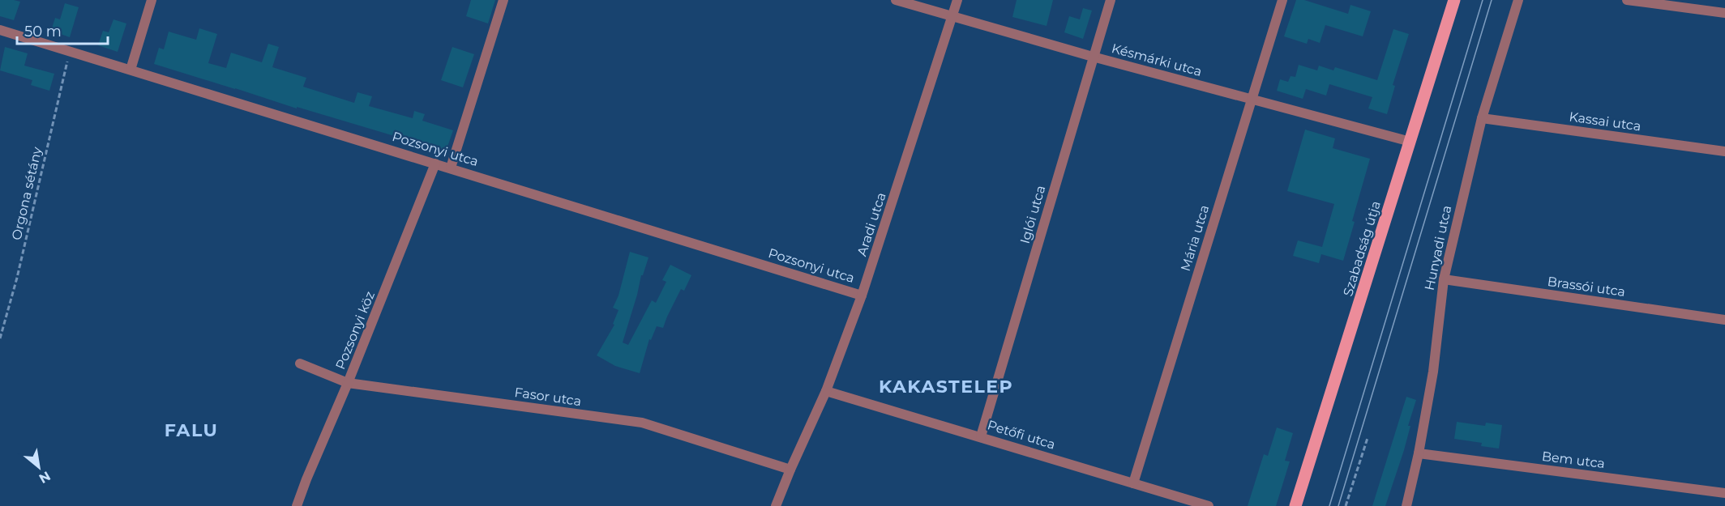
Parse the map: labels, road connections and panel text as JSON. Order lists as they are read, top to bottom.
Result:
{
  "streets": {
    "main road": ["Szabadság útja"],
    "street": [
      "Késmárki utca",
      "Kassai utca",
      "Pozsonyi utca",
      "Iglói utca",
      "Aradi utca",
      "Mária utca",
      "Hunyadi utca",
      "Brassói utca",
      "Pozsonyi köz",
      "Fasor utca",
      "Petőfi utca",
      "Bem utca"
    ],
    "path": ["Orgona sétány"]
  },
  "crossings": [
    ["Késmárki utca", "Iglói utca"],
    ["Késmárki utca", "Aradi utca"],
    ["Késmárki utca", "Mária utca"],
    ["Késmárki utca", "Szabadság útja"],
    ["Kassai utca", "Hunyadi utca"],
    ["Pozsonyi utca", "Orgona sétány"],
    ["Pozsonyi utca", "Aradi utca"],
    ["Pozsonyi utca", "Pozsonyi köz"],
    ["Iglói utca", "Petőfi utca"],
    ["Aradi utca", "Fasor utca"],
    ["Aradi utca", "Petőfi utca"],
    ["Mária utca", "Petőfi utca"],
    ["Hunyadi utca", "Brassói utca"],
    ["Hunyadi utca", "Bem utca"],
    ["Pozsonyi köz", "Fasor utca"]
  ],
  "districts": ["KAKASTELEP", "FALU"],
  "scale_bar": "50 m",
  "north": "bottom right"
}
